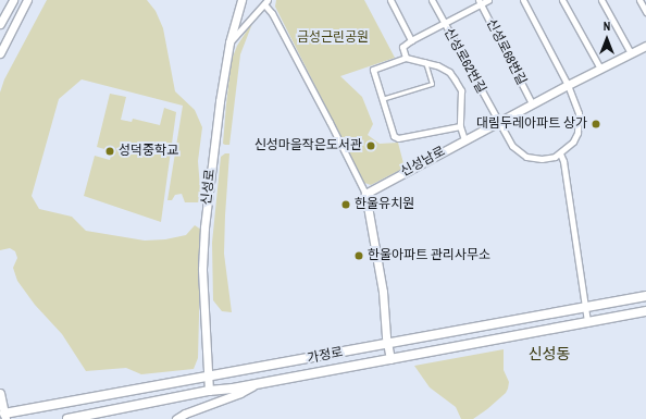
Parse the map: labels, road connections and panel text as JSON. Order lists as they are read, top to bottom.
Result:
{
  "streets": {
    "main road": ["가정로"],
    "street": [
      "신성로68번길",
      "신성로62번길",
      "신성남로",
      "신성로"
    ]
  },
  "crossings": [
    ["신성로68번길", "신성남로"],
    ["신성로62번길", "신성남로"],
    ["신성로", "가정로"]
  ],
  "districts": ["신성동"],
  "parks": ["금성근린공원"],
  "places": [
    "대림두레아파트 상가",
    "신성마을작은도서관",
    "성덕중학교",
    "한울유치원",
    "한울아파트 관리사무소"
  ],
  "north": "top"
}
